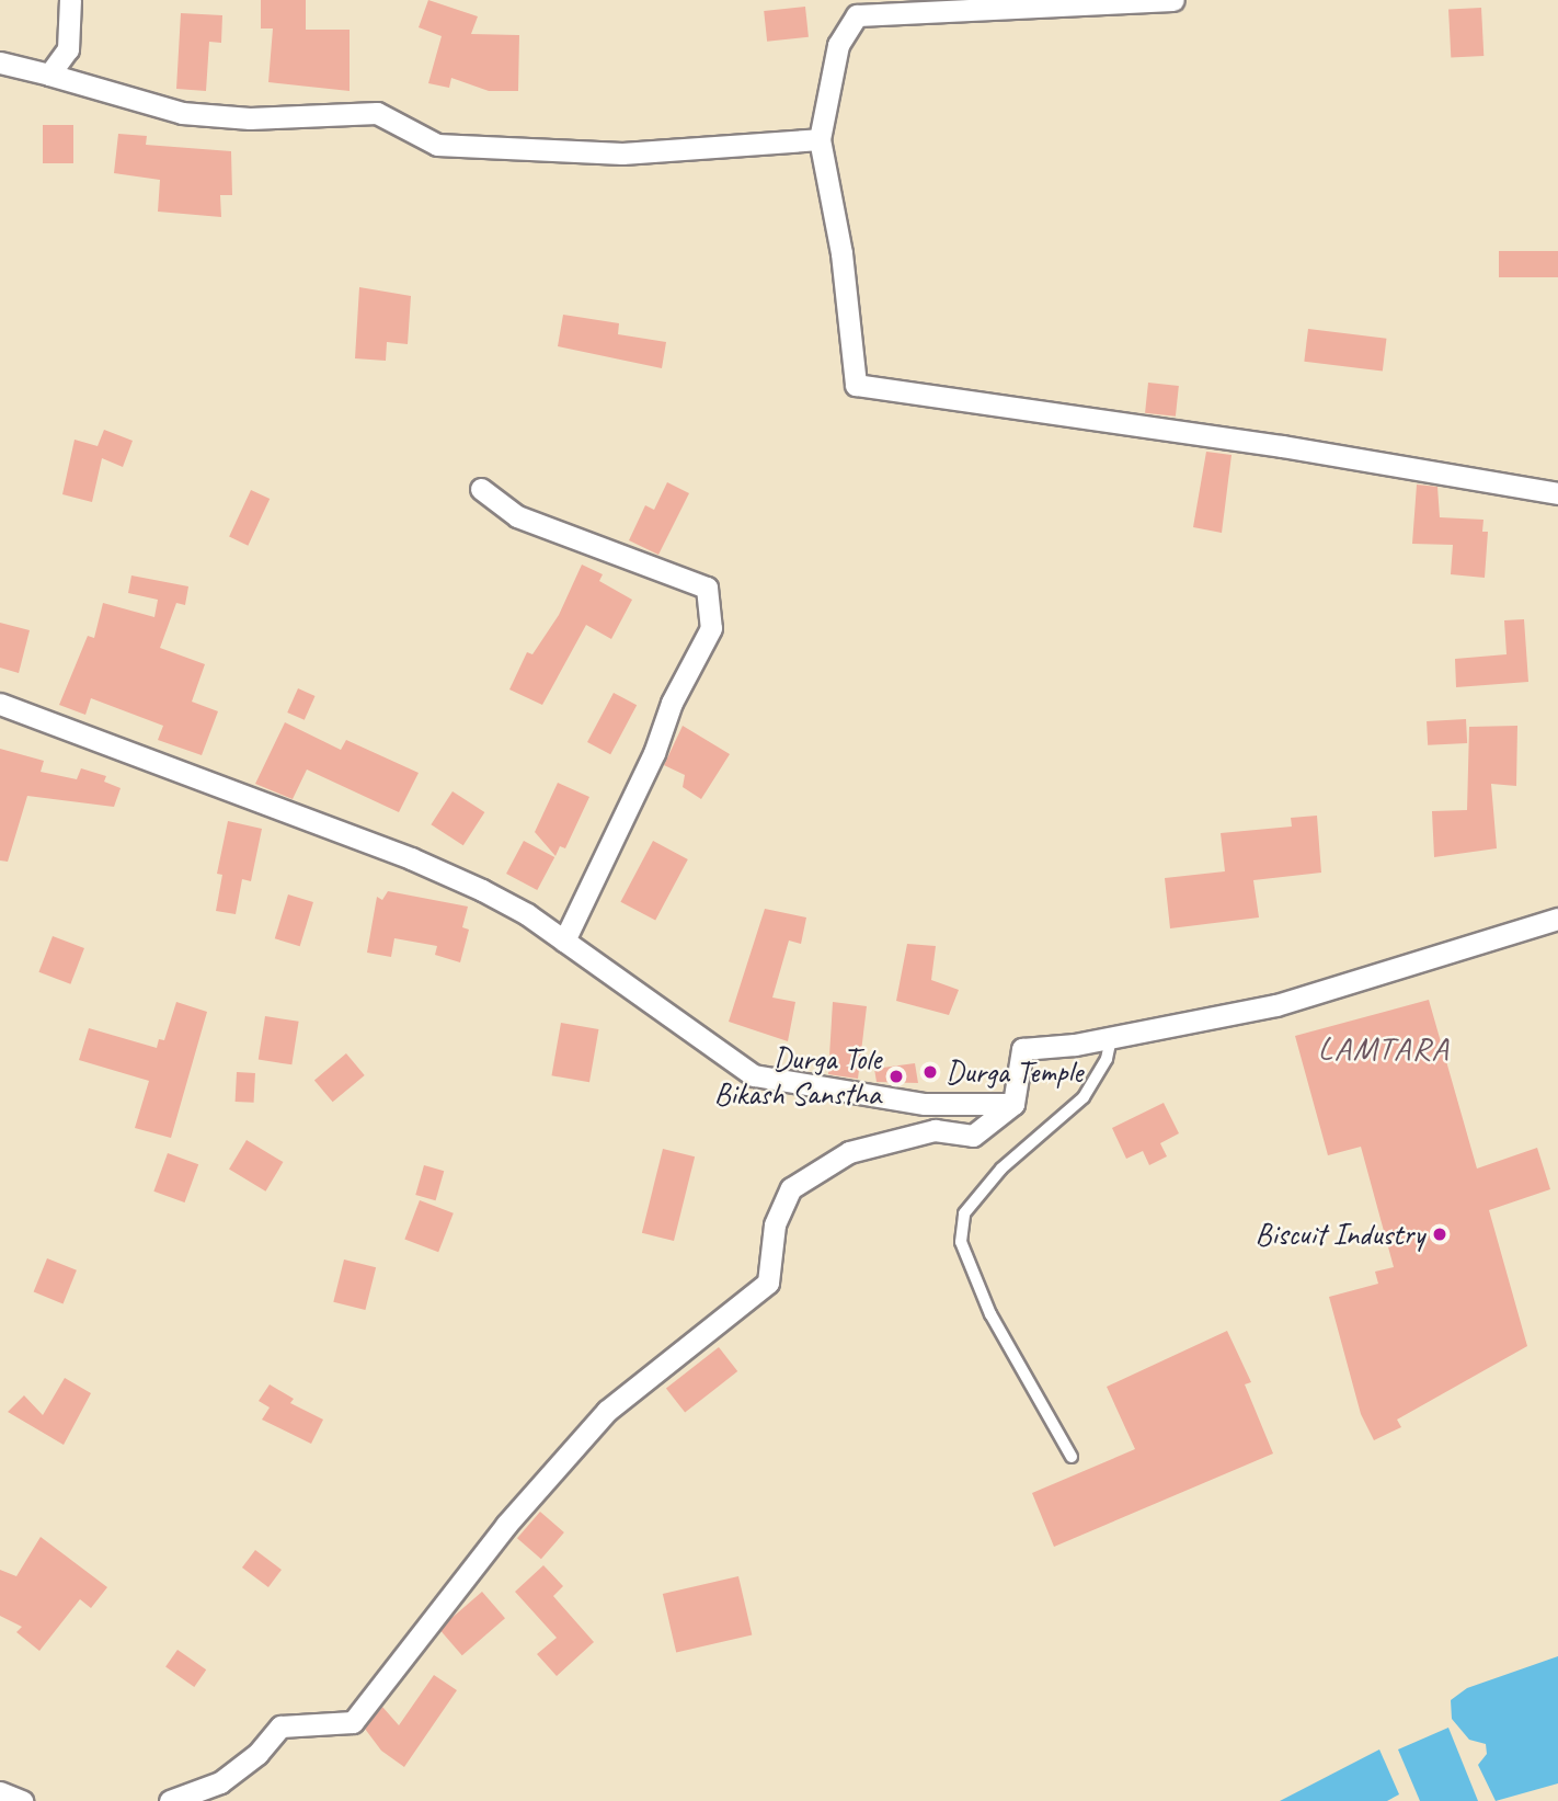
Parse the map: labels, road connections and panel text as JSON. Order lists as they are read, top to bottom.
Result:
{
  "districts": ["LAMTARA"],
  "places": ["Durga Temple", "Durga Tole Bikash Sanstha", "Biscuit Industry"]
}
